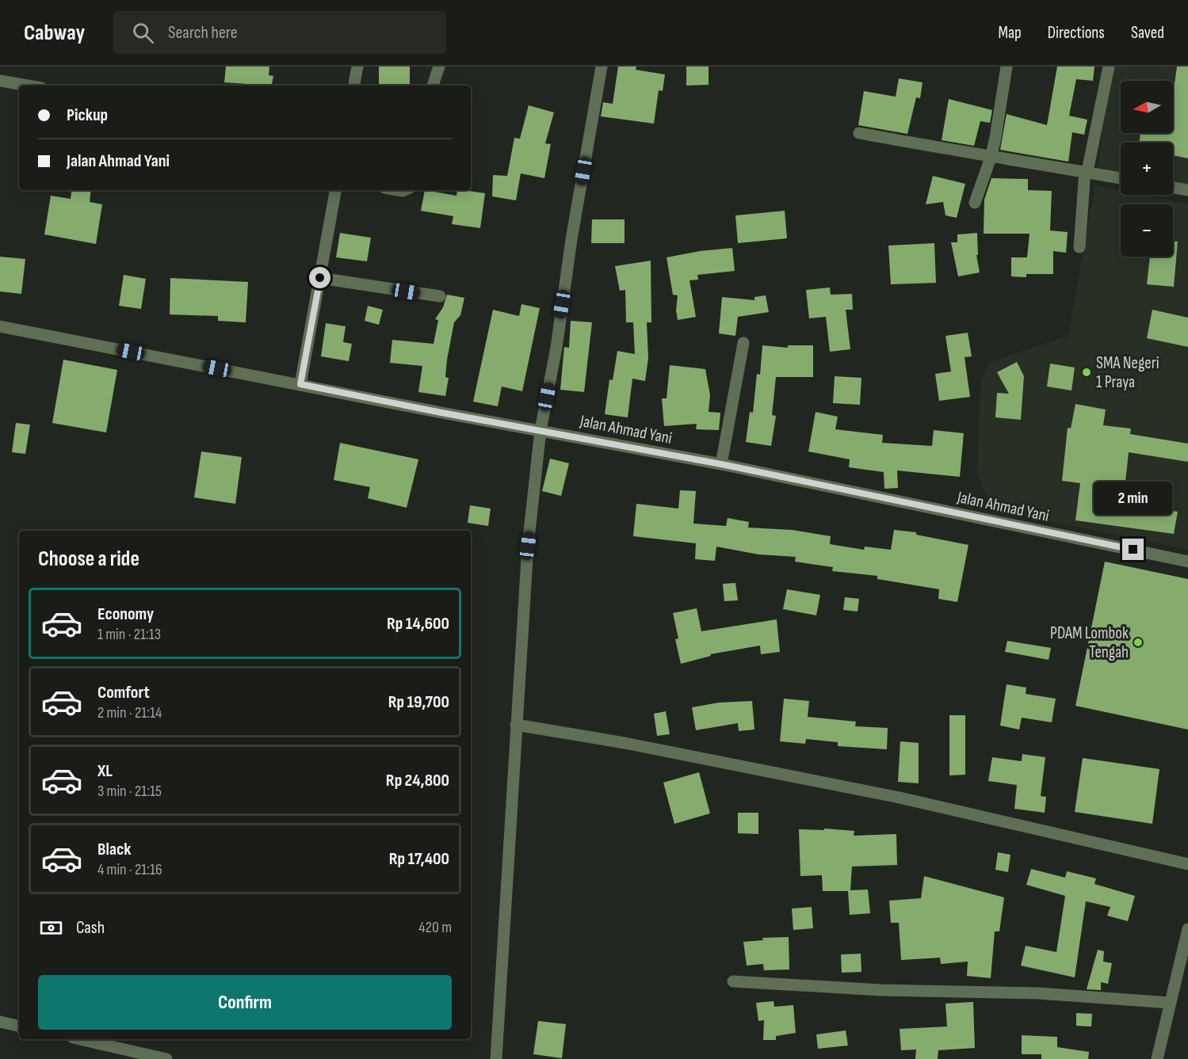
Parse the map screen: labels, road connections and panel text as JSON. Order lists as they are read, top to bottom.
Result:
{
  "streets": {
    "street": ["Jalan Ahmad Yani"]
  },
  "places": ["SMA Negeri 1 Praya", "PDAM Lombok Tengah"],
  "north": "left",
  "page": {
    "header": "Cabway",
    "search": "Search here",
    "nav": ["Map", "Directions", "Saved"],
    "map_buttons": ["+", "−"],
    "banner": ["Pickup", "Jalan Ahmad Yani"],
    "bubble": "2 min",
    "heading": "Choose a ride",
    "list": [
      {
        "name": "Economy",
        "note": "1 min · 21:13",
        "value": "Rp 14,600"
      },
      {
        "name": "Comfort",
        "note": "2 min · 21:14",
        "value": "Rp 19,700"
      },
      {
        "name": "XL",
        "note": "3 min · 21:15",
        "value": "Rp 24,800"
      },
      {
        "name": "Black",
        "note": "4 min · 21:16",
        "value": "Rp 17,400"
      }
    ],
    "pay": ["Cash", "420 m"],
    "buttons": "Confirm"
  }
}
